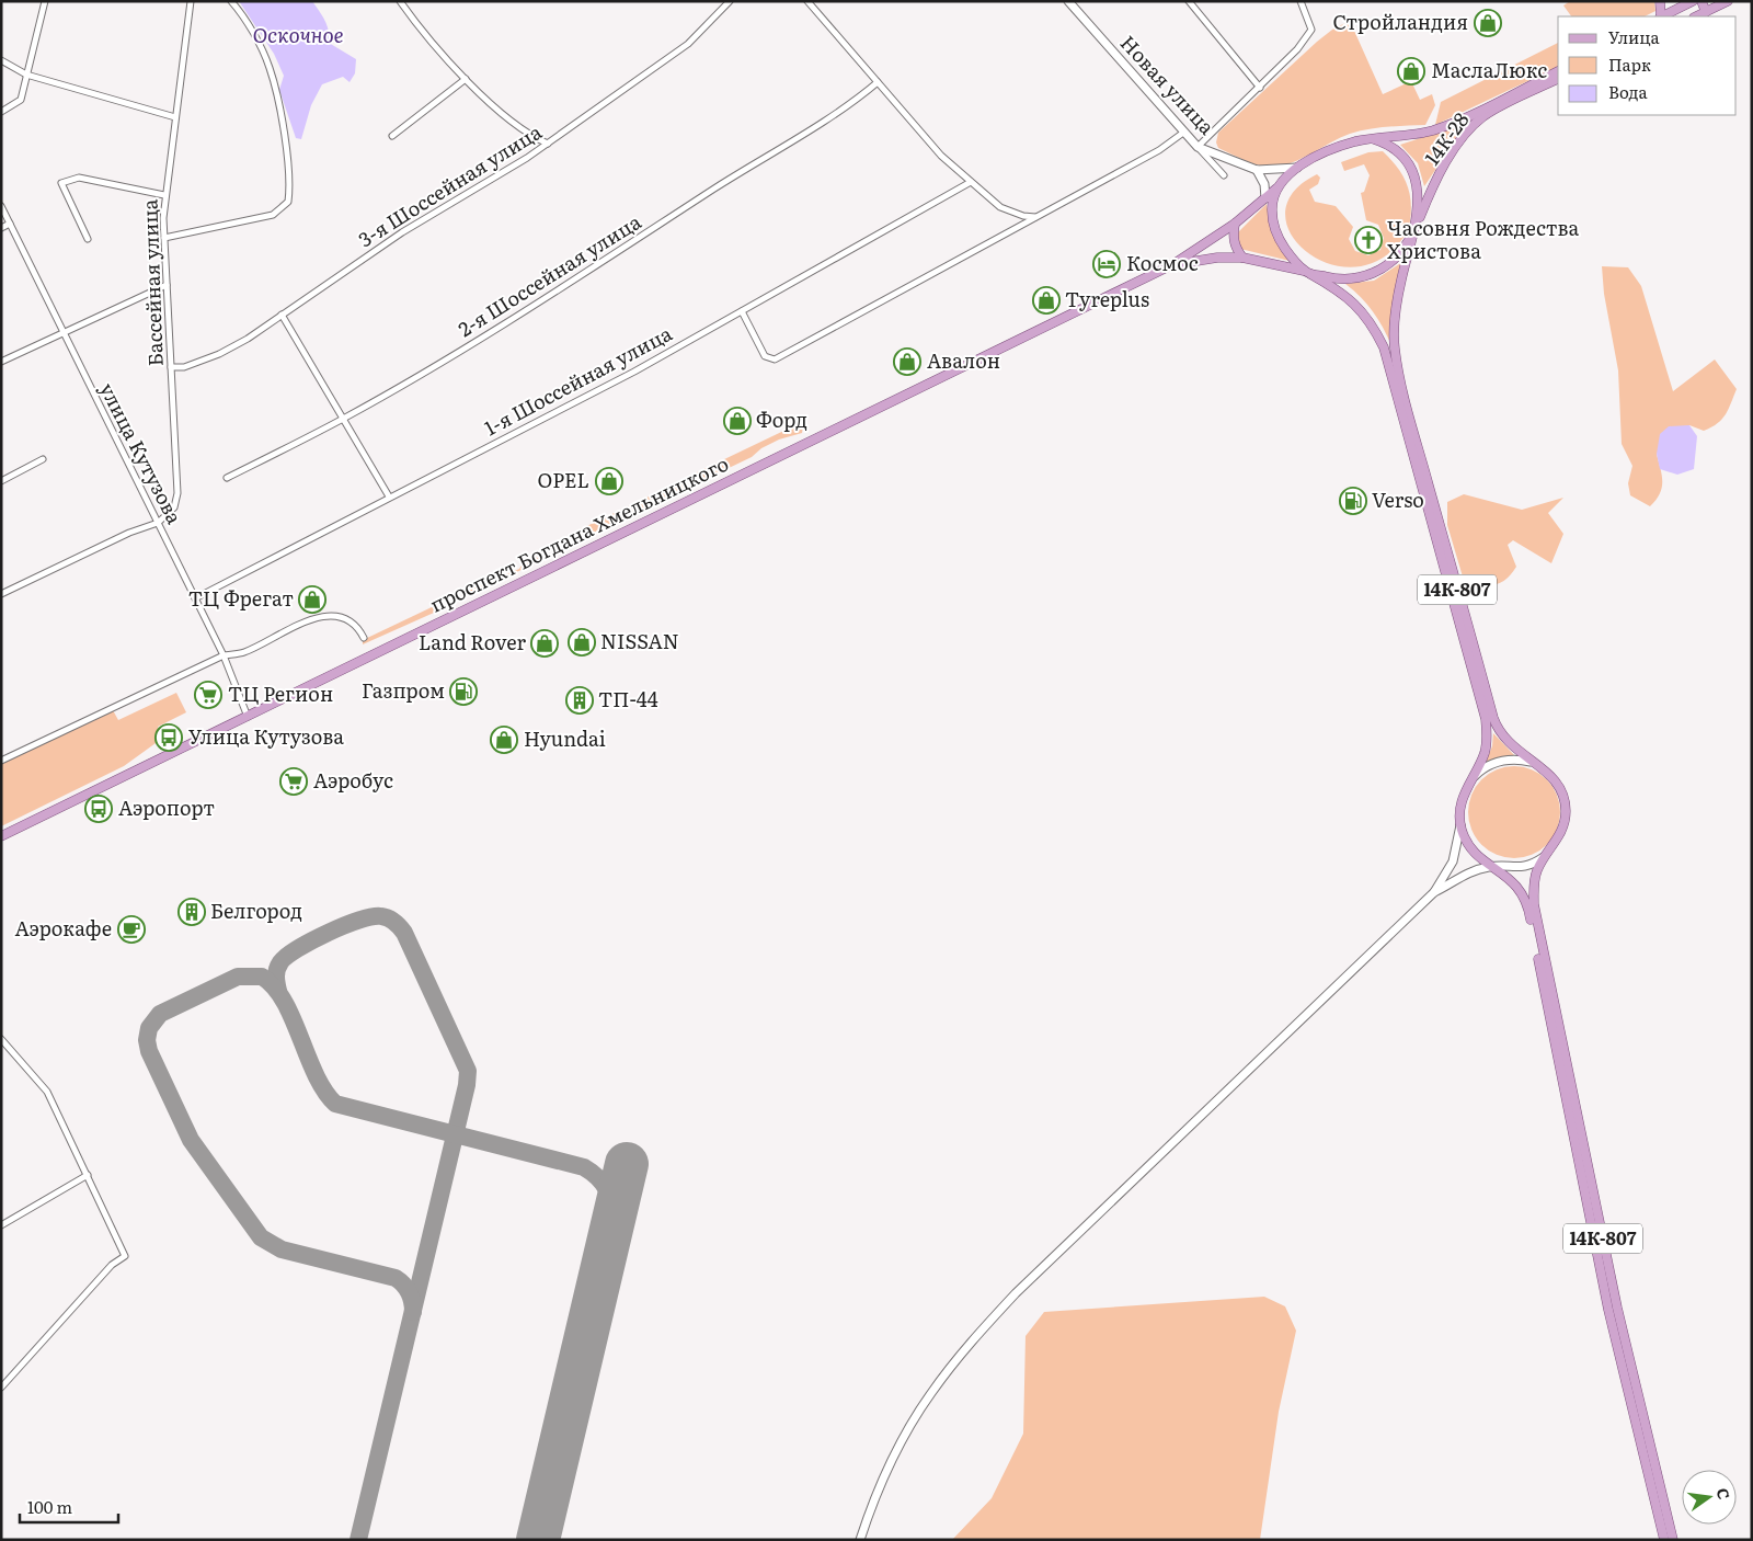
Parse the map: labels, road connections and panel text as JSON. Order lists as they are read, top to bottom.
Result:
{
  "streets": {
    "main road": [
      "Новая улица",
      "14К-28",
      "проспект Богдана Хмельницкого",
      "14К-807"
    ],
    "street": [
      "3-я Шоссейная улица",
      "2-я Шоссейная улица",
      "Бассейная улица",
      "1-я Шоссейная улица",
      "улица Кутузова"
    ]
  },
  "crossings": [
    ["Новая улица", "14К-28"],
    ["Новая улица", "проспект Богдана Хмельницкого"],
    ["Новая улица", "14К-807"],
    ["14К-28", "проспект Богдана Хмельницкого"],
    ["14К-28", "14К-807"],
    ["3-я Шоссейная улица", "Бассейная улица"],
    ["Бассейная улица", "улица Кутузова"],
    ["1-я Шоссейная улица", "улица Кутузова"],
    ["улица Кутузова", "проспект Богдана Хмельницкого"],
    ["проспект Богдана Хмельницкого", "14К-807"]
  ],
  "water": ["Оскочное"],
  "places": {
    "shop": [
      "Стройландия",
      "МаслаЛюкс",
      "Tyreplus",
      "Авалон",
      "Форд",
      "OPEL",
      "ТЦ Фрегат",
      "NISSAN",
      "Land Rover",
      "Hyundai"
    ],
    "church": ["Часовня Рождества Христова"],
    "hotel": ["Космос"],
    "fuel station": ["Verso", "Газпром"],
    "supermarket": ["ТЦ Регион", "Аэробус"],
    "building": ["ТП-44", "Белгород"],
    "bus stop": ["Улица Кутузова", "Аэропорт"],
    "cafe": ["Аэрокафе"]
  },
  "legend": ["Улица", "Парк", "Вода"],
  "scale_bar": "100 m",
  "north": "right"
}
